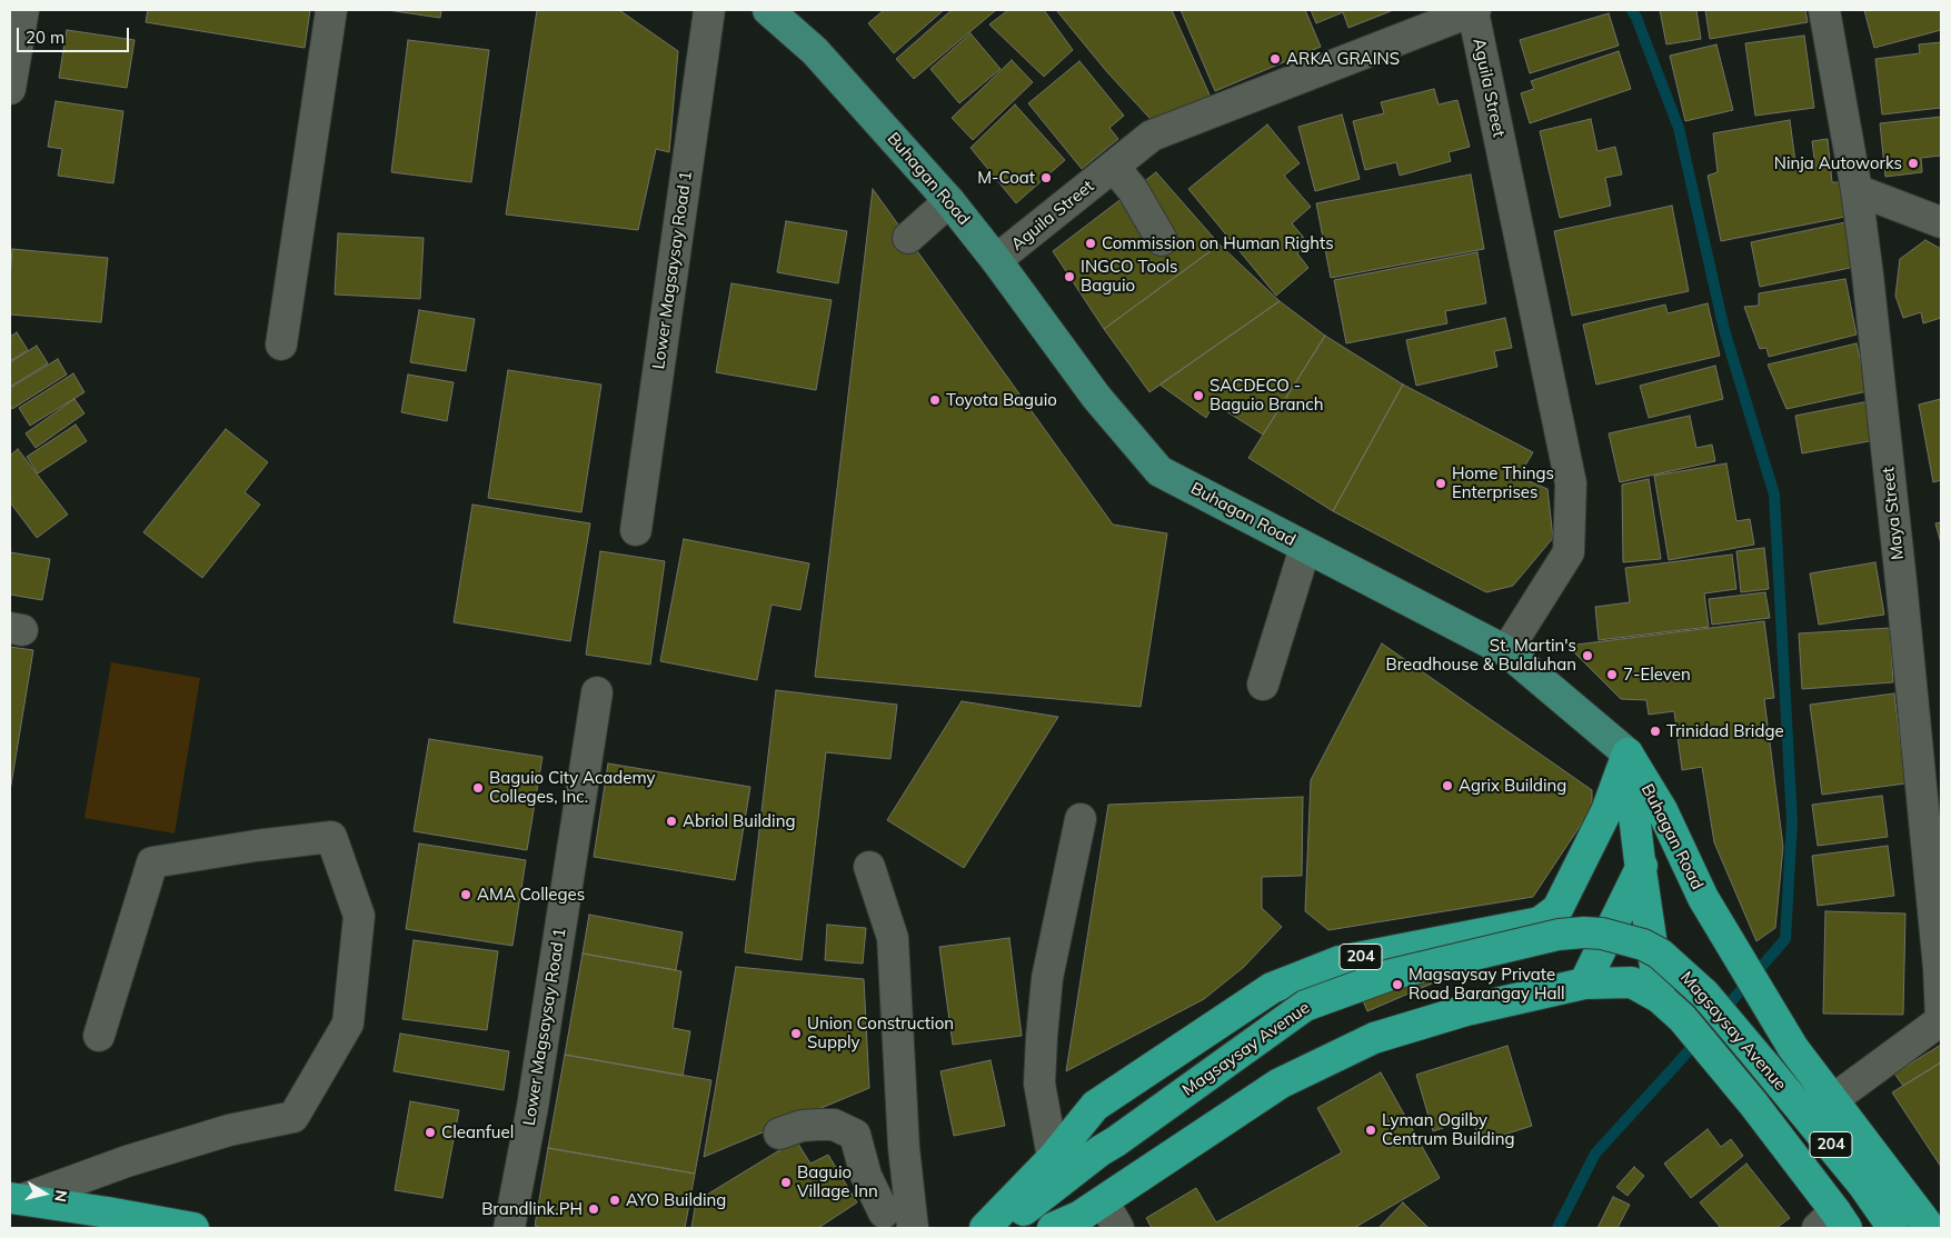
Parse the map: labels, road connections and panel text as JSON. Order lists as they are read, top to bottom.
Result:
{
  "streets": {
    "highway": ["Buhagan Road", "204", "Magsaysay Avenue"],
    "street": ["Aguila Street", "Lower Magsaysay Road 1", "Maya Street"]
  },
  "crossings": [
    ["Aguila Street", "Buhagan Road"],
    ["Buhagan Road", "204"],
    ["Buhagan Road", "Magsaysay Avenue"]
  ],
  "places": [
    "ARKA GRAINS",
    "Ninja Autoworks",
    "M-Coat",
    "Commission on Human Rights",
    "INGCO Tools Baguio",
    "SACDECO - Baguio Branch",
    "Toyota Baguio",
    "Home Things Enterprises",
    "St. Martin's Breadhouse & Bulaluhan",
    "7-Eleven",
    "Trinidad Bridge",
    "Agrix Building",
    "Baguio City Academy Colleges, Inc.",
    "Abriol Building",
    "AMA Colleges",
    "Magsaysay Private Road Barangay Hall",
    "Union Construction Supply",
    "Lyman Ogilby Centrum Building",
    "Cleanfuel",
    "Baguio Village Inn",
    "AYO Building",
    "Brandlink.PH"
  ],
  "scale_bar": "20 m",
  "north": "right"
}
